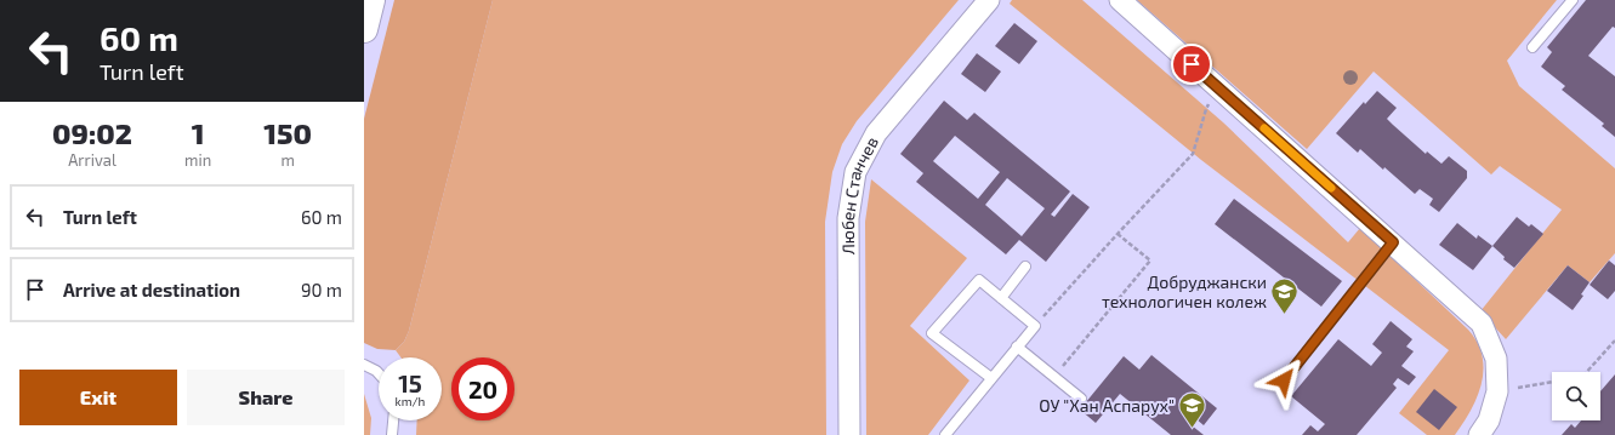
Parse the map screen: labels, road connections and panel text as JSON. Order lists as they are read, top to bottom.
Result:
{
  "streets": {
    "street": ["Любен Станчев"]
  },
  "places": {
    "school or university": ["Добруджански технологичен колеж", "ОУ \"Хан Аспарух\""]
  },
  "page": {
    "turn": ["60 m", "Turn left"],
    "eta": [
      "09:02",
      "Arrival",
      "1",
      "min",
      "150",
      "m"
    ],
    "list": [
      {
        "name": "Turn left",
        "value": "60 m"
      },
      {
        "name": "Arrive at destination",
        "value": "90 m"
      }
    ],
    "speed": "15 km/h",
    "limit": "20",
    "buttons": ["Exit", "Share"]
  }
}
